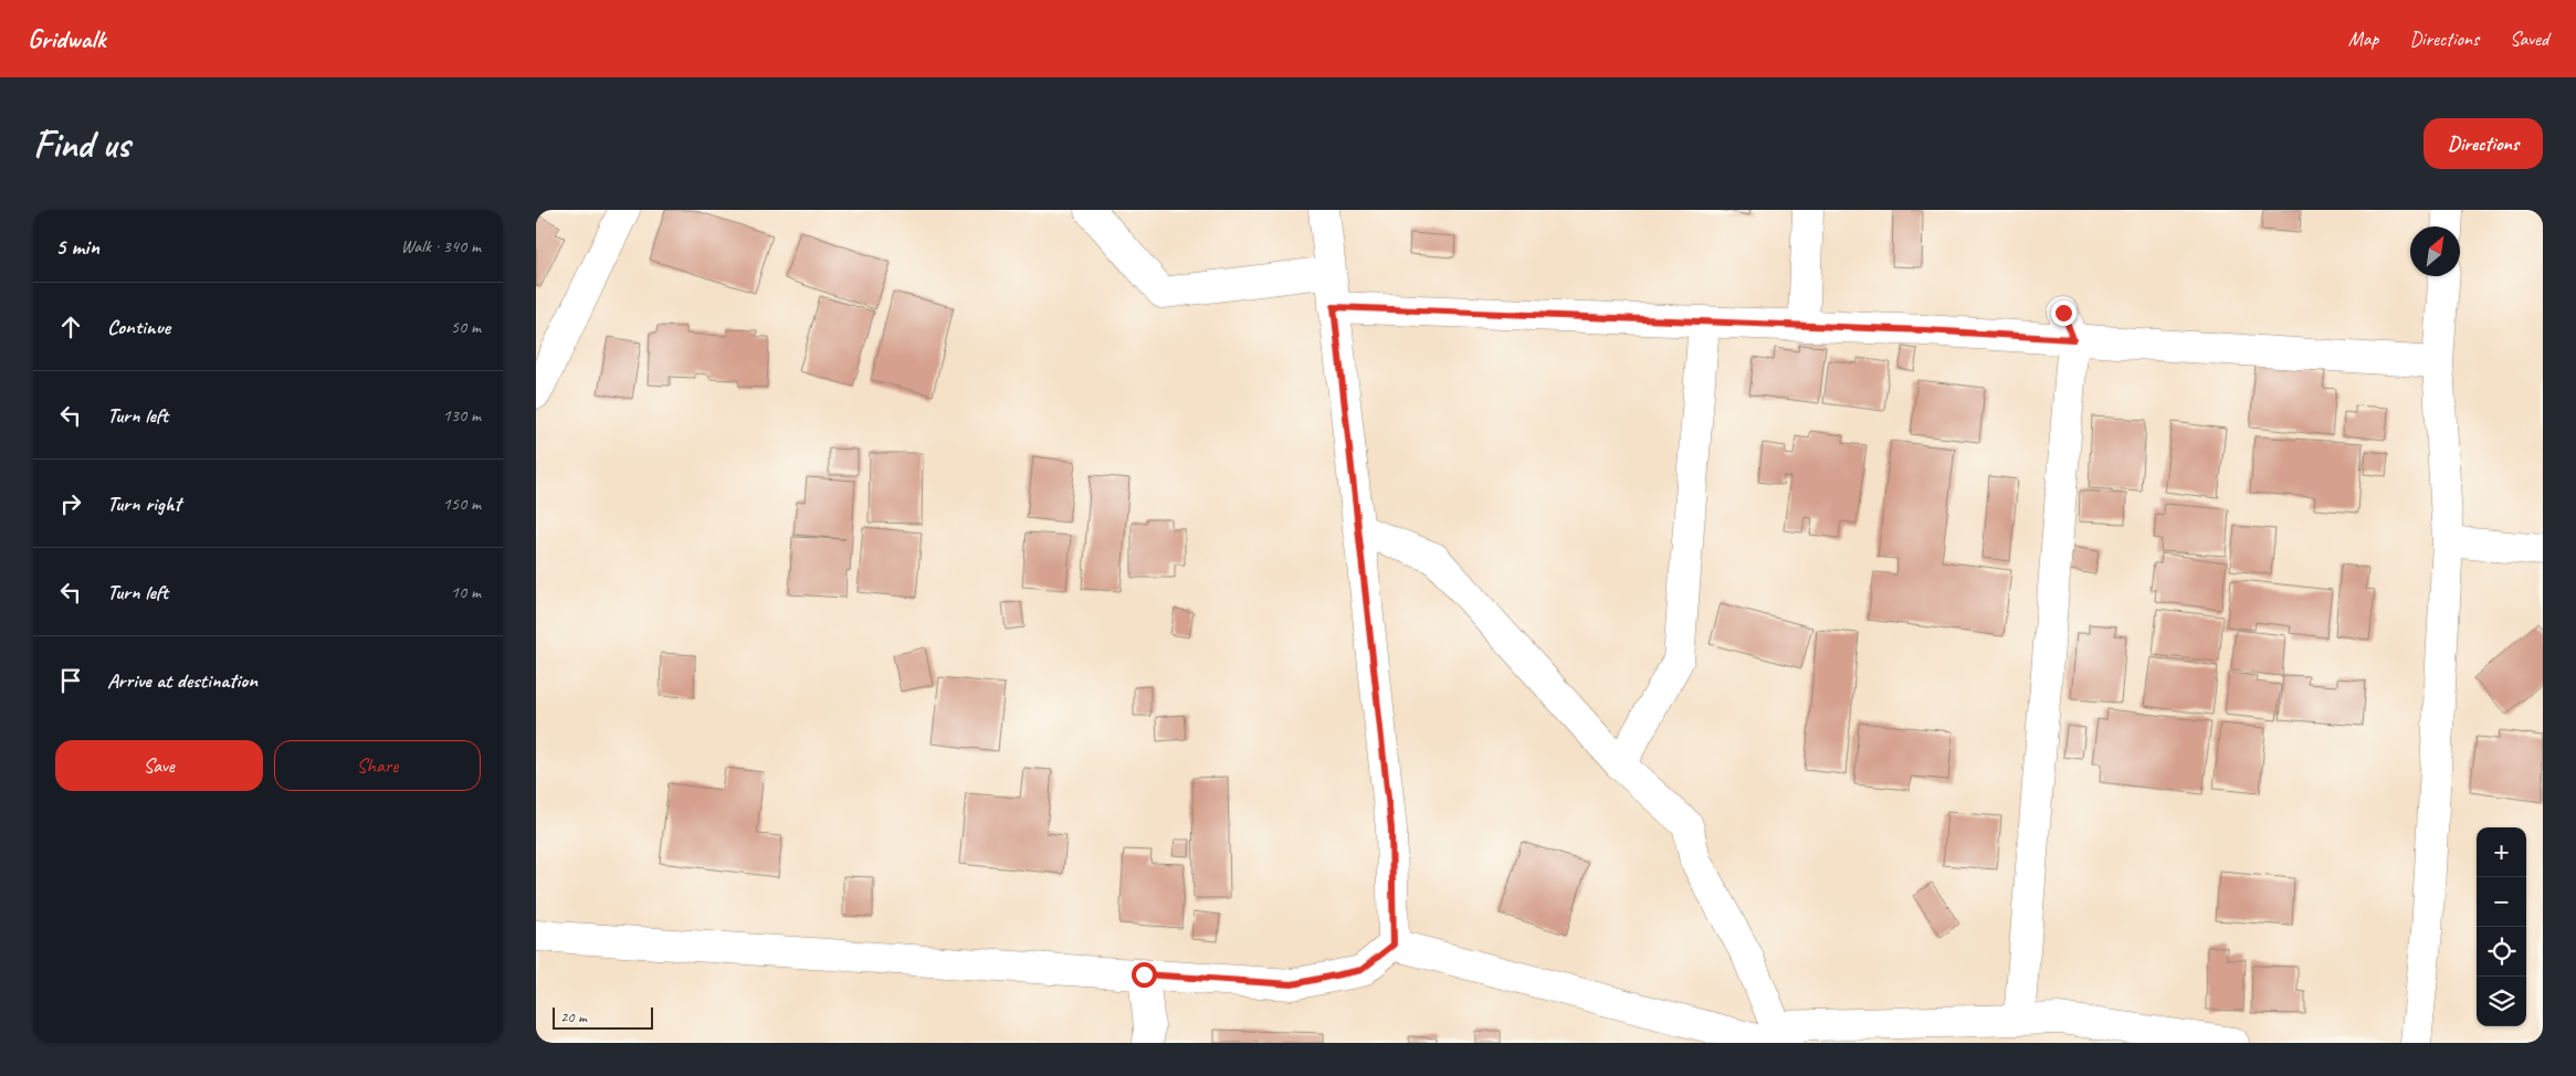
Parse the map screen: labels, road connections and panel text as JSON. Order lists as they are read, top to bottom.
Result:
{
  "scale_bar": "20 m",
  "north": "top right",
  "page": {
    "header": "Gridwalk",
    "nav": ["Map", "Directions", "Saved"],
    "buttons": [
      "Directions",
      ["Save", "Share"]
    ],
    "title": "Find us",
    "heading": ["5 min", "Walk · 340 m"],
    "list": [
      ["Continue", "50 m"],
      ["Turn left", "130 m"],
      ["Turn right", "150 m"],
      ["Turn left", "10 m"],
      "Arrive at destination"
    ],
    "map_buttons": ["+", "−"],
    "scale": "20 m"
  }
}
